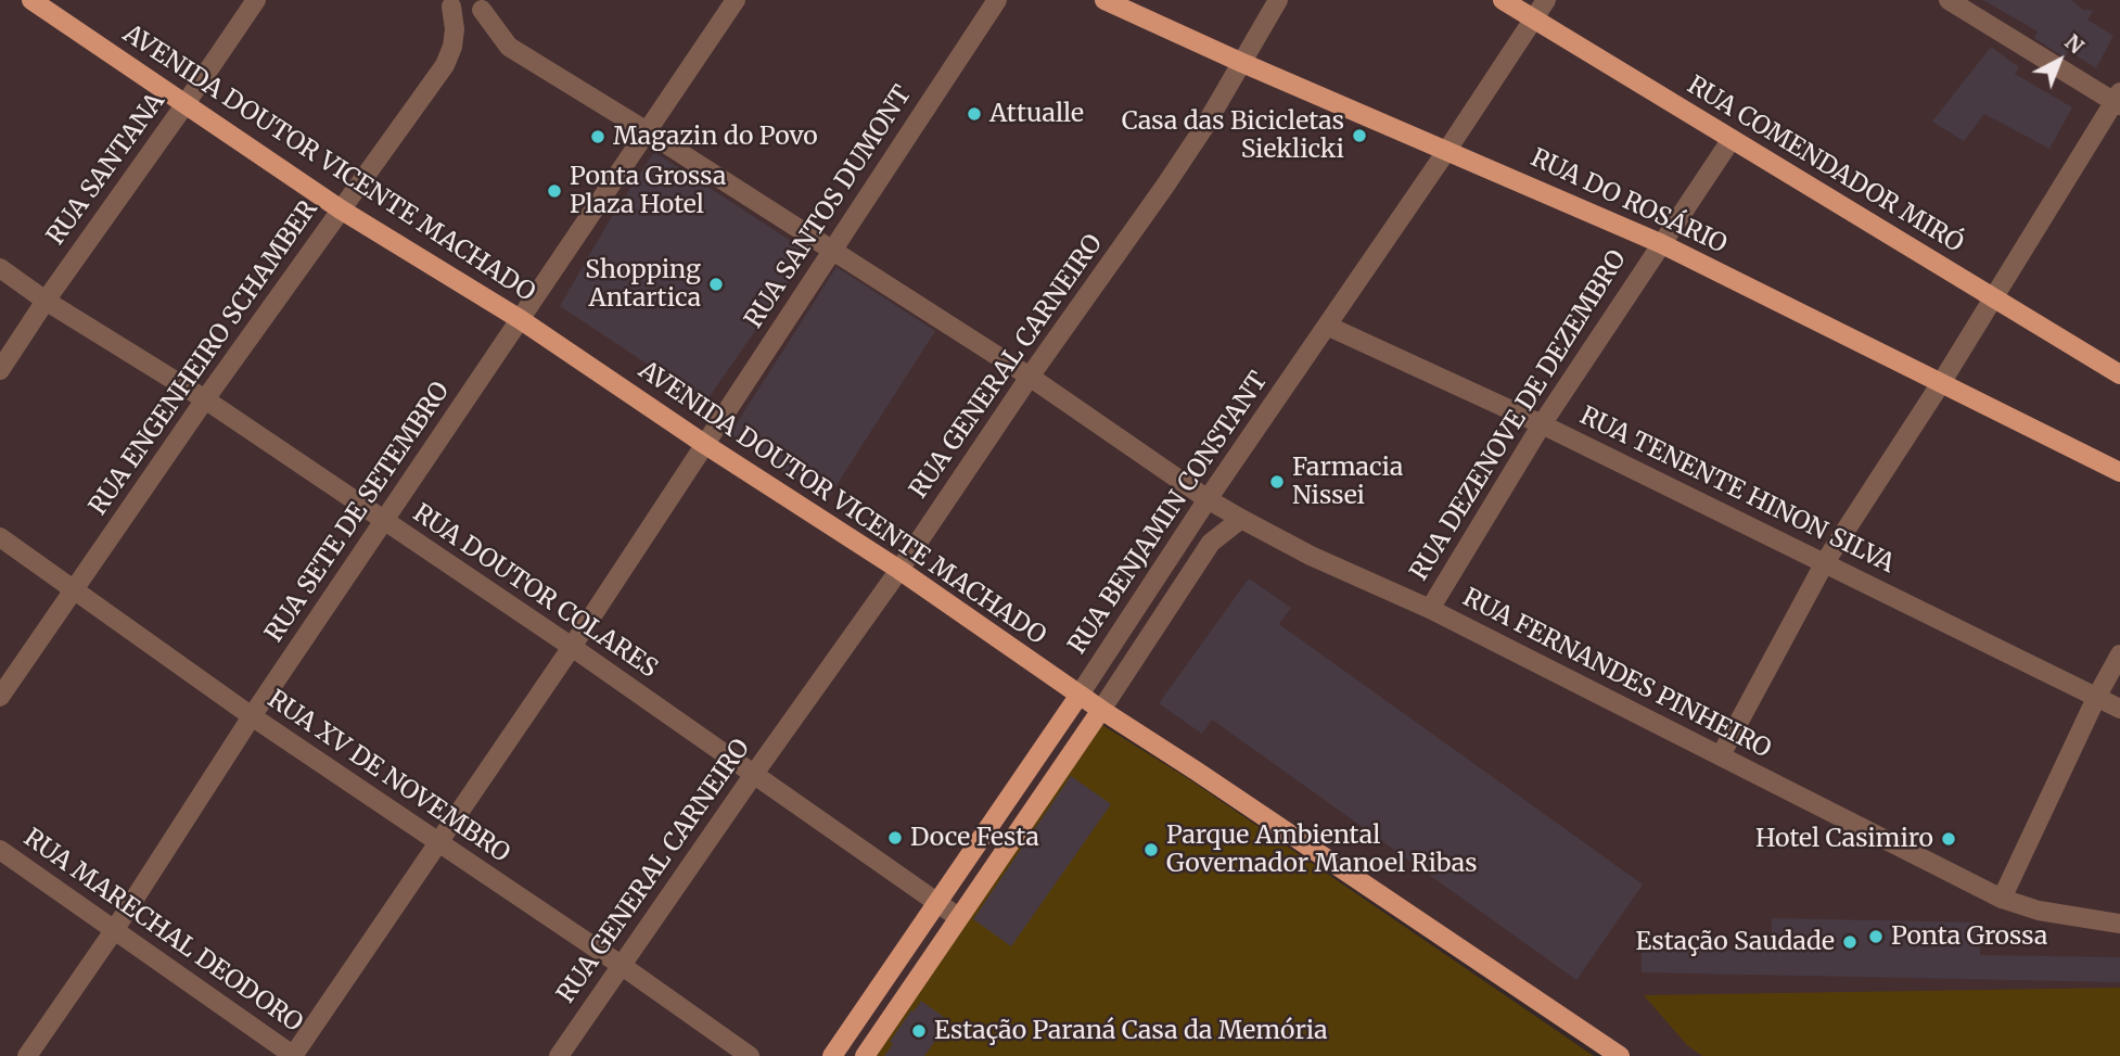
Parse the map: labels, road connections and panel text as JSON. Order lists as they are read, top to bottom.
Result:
{
  "streets": {
    "main road": [
      "AVENIDA DOUTOR VICENTE MACHADO",
      "RUA COMENDADOR MIRÓ",
      "RUA DO ROSÁRIO",
      "RUA BENJAMIN CONSTANT"
    ],
    "street": [
      "RUA SANTANA",
      "RUA SANTOS DUMONT",
      "RUA ENGENHEIRO SCHAMBER",
      "RUA GENERAL CARNEIRO",
      "RUA DEZENOVE DE DEZEMBRO",
      "RUA TENENTE HINON SILVA",
      "RUA SETE DE SETEMBRO",
      "RUA DOUTOR COLARES",
      "RUA FERNANDES PINHEIRO",
      "RUA XV DE NOVEMBRO",
      "RUA MARECHAL DEODORO"
    ]
  },
  "crossings": [
    ["AVENIDA DOUTOR VICENTE MACHADO", "RUA SANTANA"],
    ["AVENIDA DOUTOR VICENTE MACHADO", "RUA SANTOS DUMONT"],
    ["AVENIDA DOUTOR VICENTE MACHADO", "RUA ENGENHEIRO SCHAMBER"],
    ["AVENIDA DOUTOR VICENTE MACHADO", "RUA GENERAL CARNEIRO"],
    ["AVENIDA DOUTOR VICENTE MACHADO", "RUA SETE DE SETEMBRO"],
    ["AVENIDA DOUTOR VICENTE MACHADO", "RUA BENJAMIN CONSTANT"],
    ["RUA COMENDADOR MIRÓ", "RUA DEZENOVE DE DEZEMBRO"],
    ["RUA COMENDADOR MIRÓ", "RUA BENJAMIN CONSTANT"],
    ["RUA SANTANA", "RUA DOUTOR COLARES"],
    ["RUA DO ROSÁRIO", "RUA GENERAL CARNEIRO"],
    ["RUA DO ROSÁRIO", "RUA DEZENOVE DE DEZEMBRO"],
    ["RUA DO ROSÁRIO", "RUA BENJAMIN CONSTANT"],
    ["RUA SANTOS DUMONT", "RUA DOUTOR COLARES"],
    ["RUA SANTOS DUMONT", "RUA FERNANDES PINHEIRO"],
    ["RUA SANTOS DUMONT", "RUA XV DE NOVEMBRO"],
    ["RUA SANTOS DUMONT", "RUA MARECHAL DEODORO"],
    ["RUA ENGENHEIRO SCHAMBER", "RUA DOUTOR COLARES"],
    ["RUA ENGENHEIRO SCHAMBER", "RUA XV DE NOVEMBRO"],
    ["RUA GENERAL CARNEIRO", "RUA DOUTOR COLARES"],
    ["RUA GENERAL CARNEIRO", "RUA FERNANDES PINHEIRO"],
    ["RUA GENERAL CARNEIRO", "RUA XV DE NOVEMBRO"],
    ["RUA DEZENOVE DE DEZEMBRO", "RUA TENENTE HINON SILVA"],
    ["RUA DEZENOVE DE DEZEMBRO", "RUA FERNANDES PINHEIRO"],
    ["RUA TENENTE HINON SILVA", "RUA BENJAMIN CONSTANT"],
    ["RUA SETE DE SETEMBRO", "RUA DOUTOR COLARES"],
    ["RUA SETE DE SETEMBRO", "RUA FERNANDES PINHEIRO"],
    ["RUA SETE DE SETEMBRO", "RUA XV DE NOVEMBRO"],
    ["RUA SETE DE SETEMBRO", "RUA MARECHAL DEODORO"],
    ["RUA BENJAMIN CONSTANT", "RUA DOUTOR COLARES"],
    ["RUA BENJAMIN CONSTANT", "RUA FERNANDES PINHEIRO"]
  ],
  "places": [
    "Attualle",
    "Casa das Bicicletas Sieklicki",
    "Magazin do Povo",
    "Ponta Grossa Plaza Hotel",
    "Shopping Antartica",
    "Farmacia Nissei",
    "Doce Festa",
    "Hotel Casimiro",
    "Parque Ambiental Governador Manoel Ribas",
    "Ponta Grossa",
    "Estação Saudade",
    "Estação Paraná Casa da Memória"
  ],
  "north": "top right"
}
